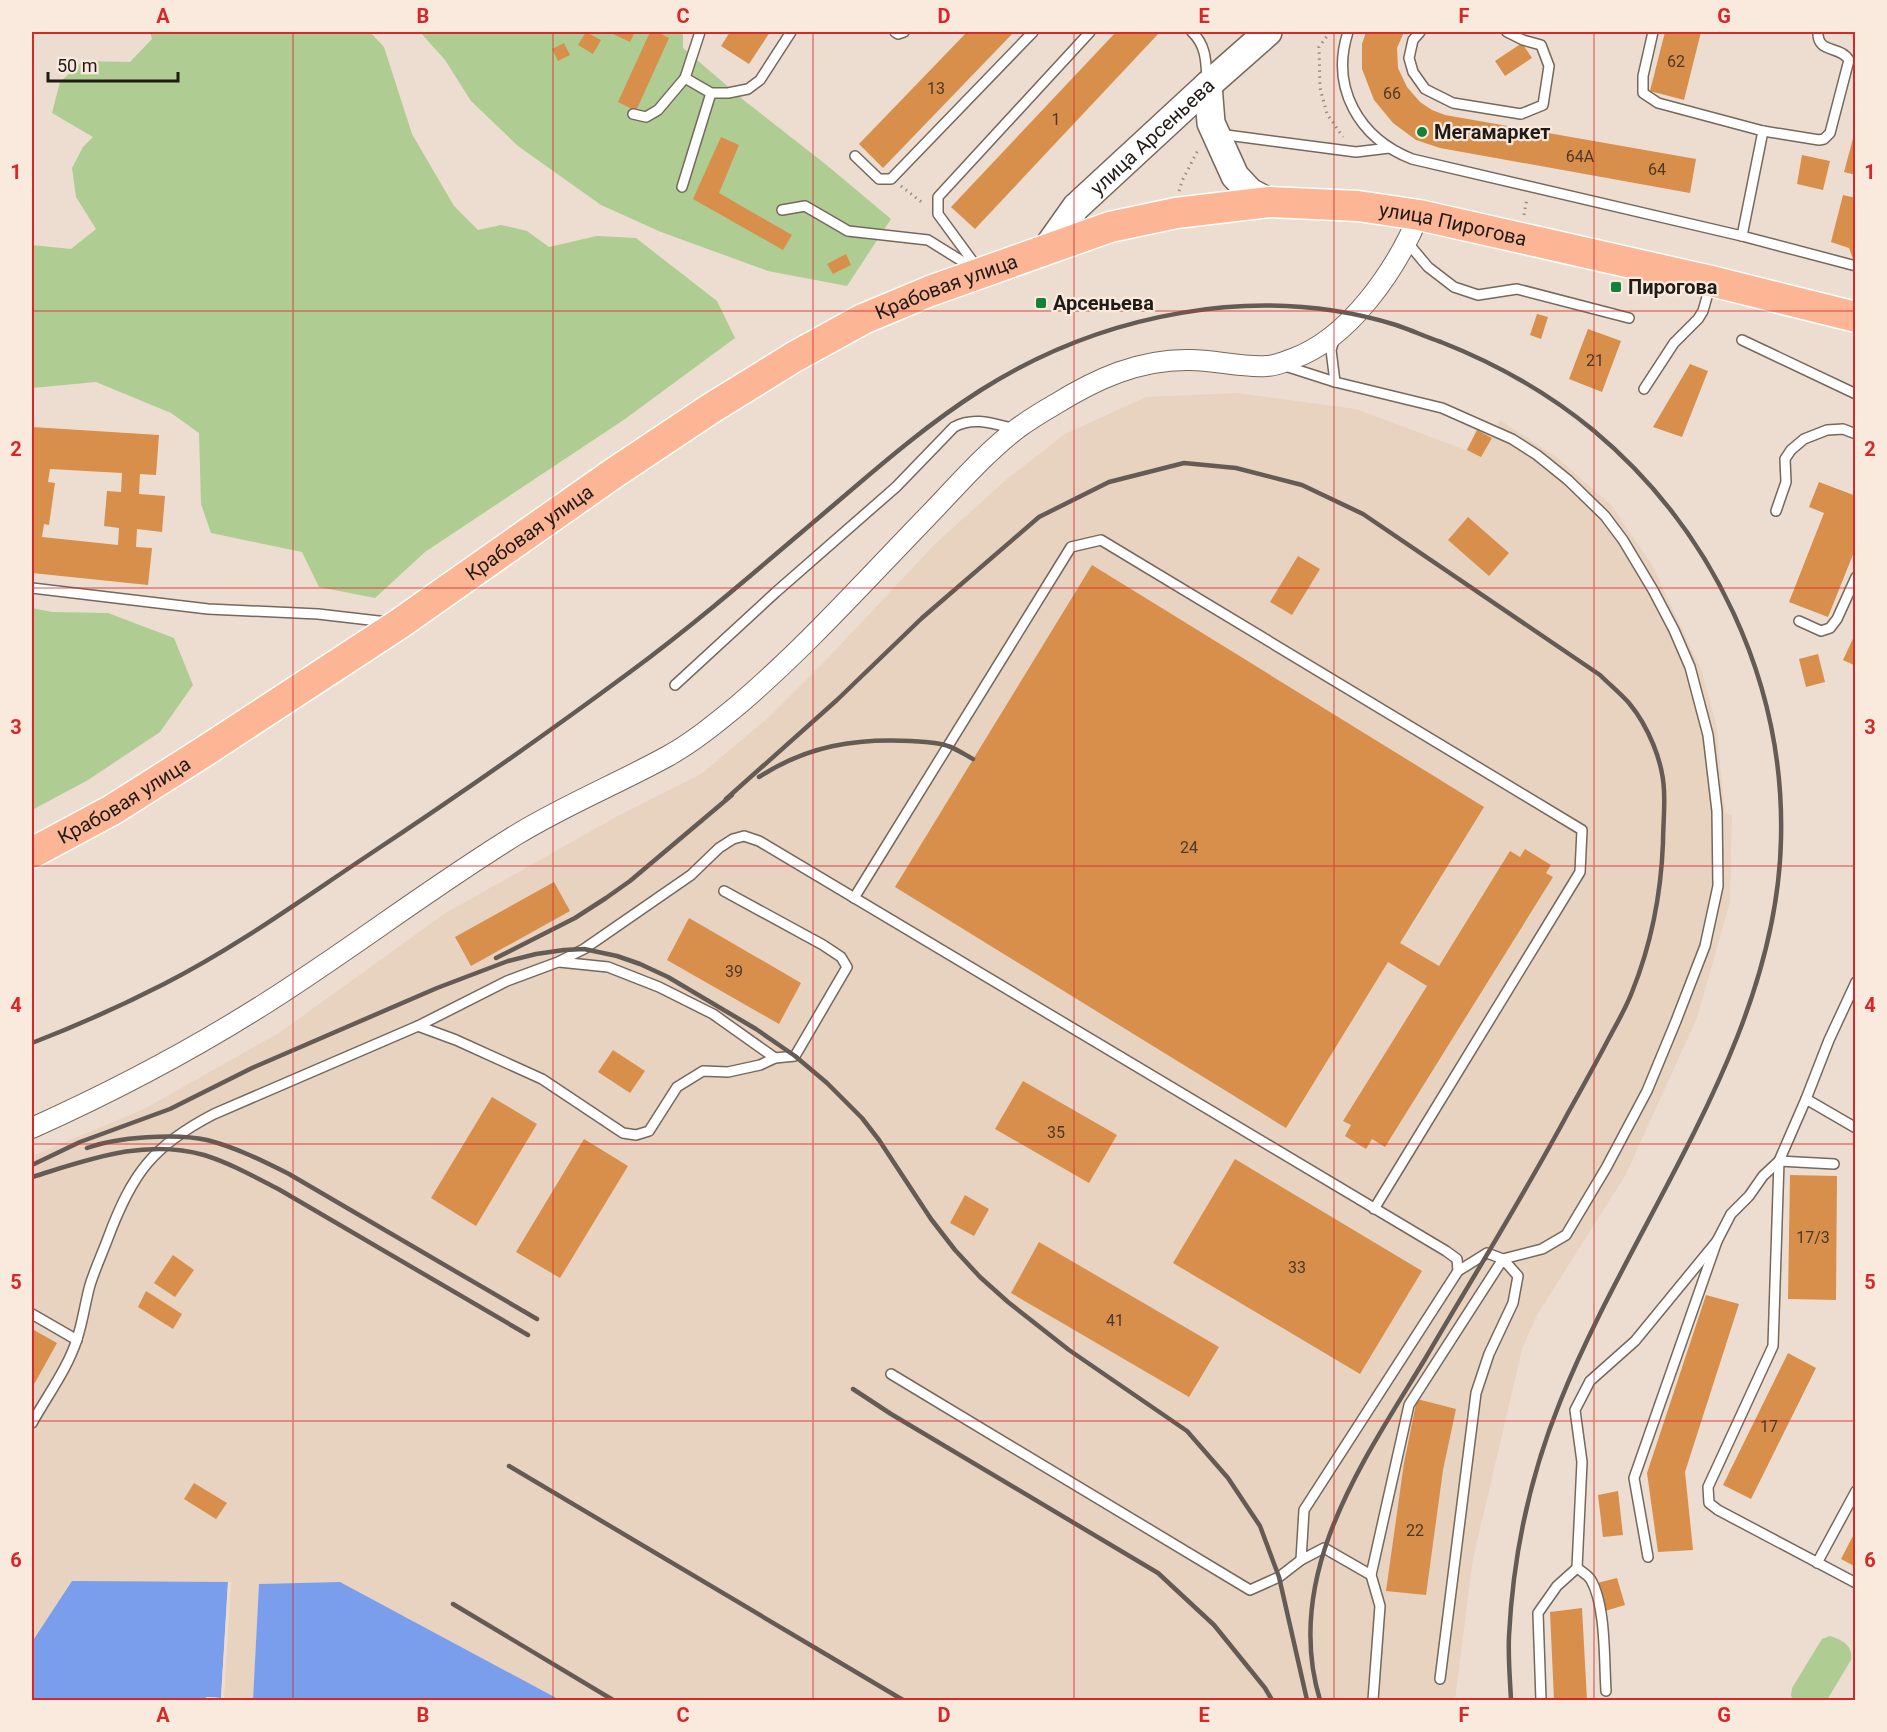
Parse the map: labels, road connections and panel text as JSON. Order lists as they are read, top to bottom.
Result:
{
  "streets": {
    "main road": ["улица Арсеньева", "улица Пирогова", "Крабовая улица"]
  },
  "crossings": [
    ["улица Арсеньева", "улица Пирогова"],
    ["улица Арсеньева", "Крабовая улица"],
    ["улица Пирогова", "Крабовая улица"]
  ],
  "places": {
    "other": ["Мегамаркет"],
    "transit": ["Пирогова", "Арсеньева"]
  },
  "house_numbers": [
    "62",
    "13",
    "66",
    "1",
    "64А",
    "64",
    "21",
    "24",
    "39",
    "35",
    "17/3",
    "33",
    "41",
    "17",
    "22"
  ],
  "scale_bar": "50 m",
  "grid": {
    "columns": [
      "A",
      "B",
      "C",
      "D",
      "E",
      "F",
      "G"
    ],
    "rows": [
      "1",
      "2",
      "3",
      "4",
      "5",
      "6"
    ]
  }
}
